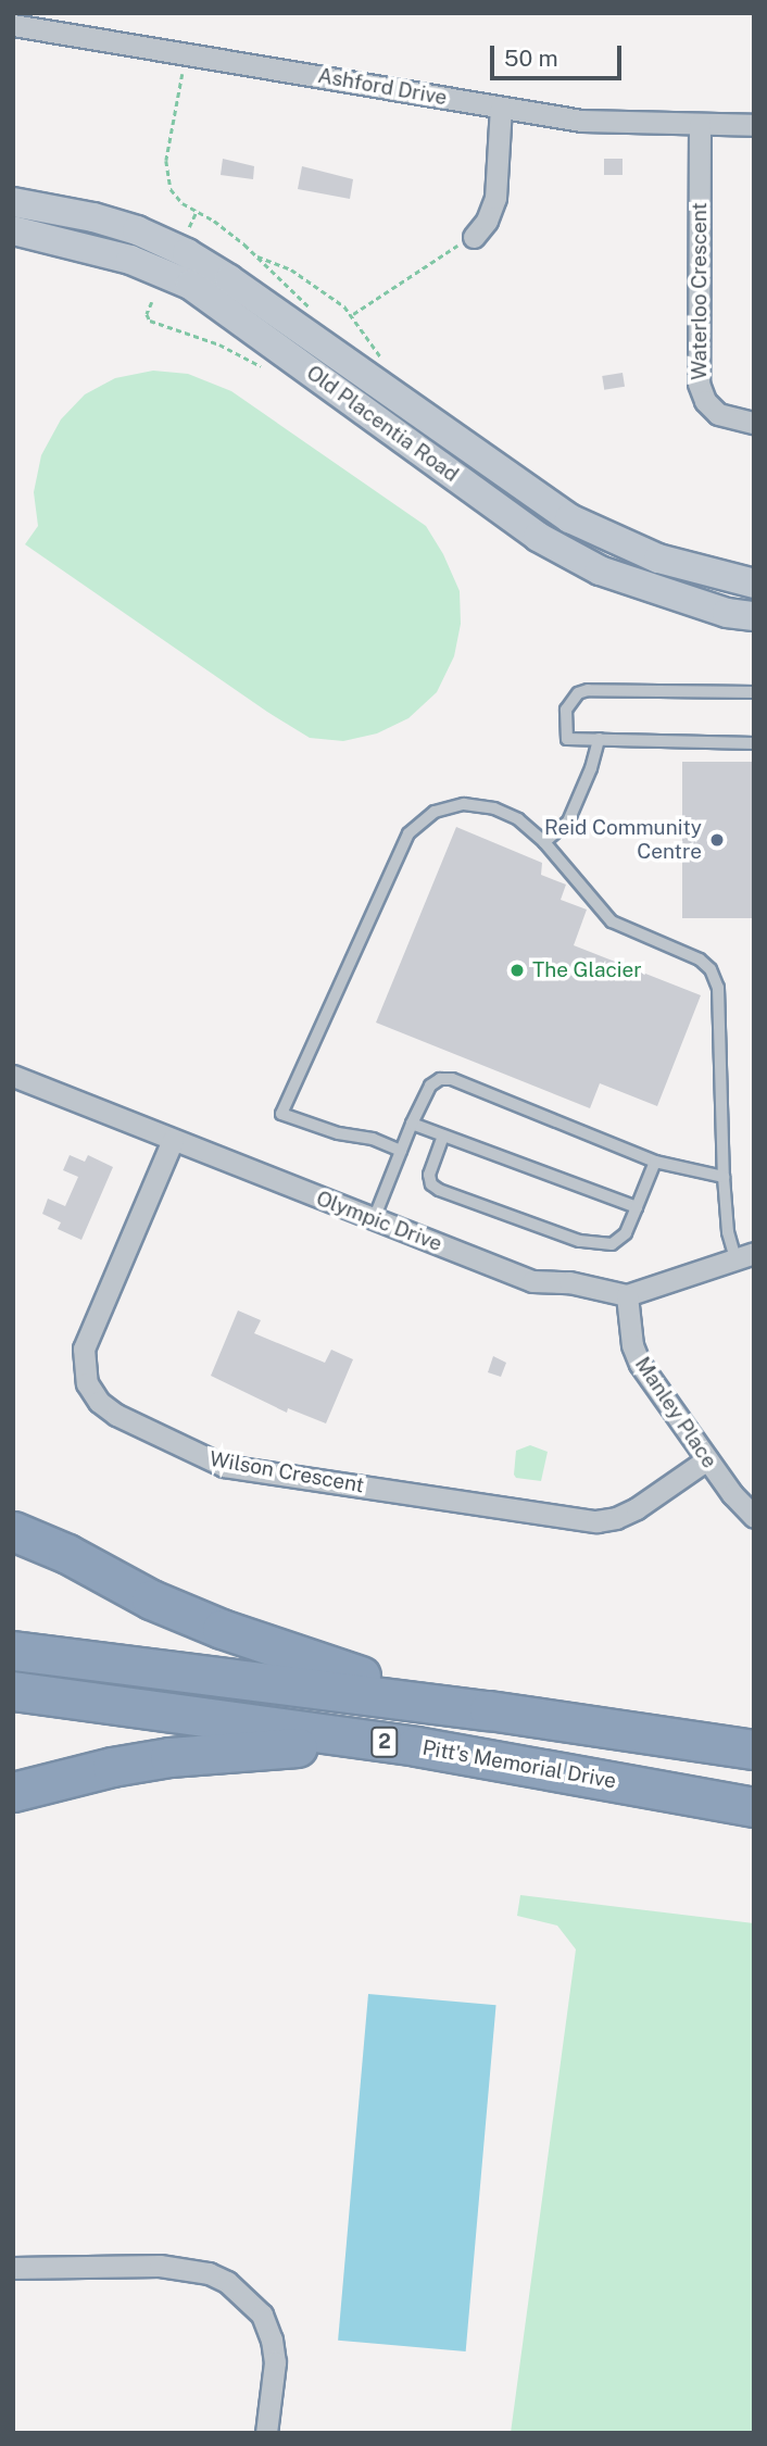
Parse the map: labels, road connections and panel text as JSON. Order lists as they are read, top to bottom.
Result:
{
  "streets": {
    "highway": ["2", "Pitt's Memorial Drive"],
    "main road": ["Old Placentia Road"],
    "street": [
      "Ashford Drive",
      "Waterloo Crescent",
      "Olympic Drive",
      "Manley Place",
      "Wilson Crescent"
    ]
  },
  "crossings": [
    ["Ashford Drive", "Waterloo Crescent"],
    ["Olympic Drive", "Manley Place"],
    ["Olympic Drive", "Wilson Crescent"],
    ["Manley Place", "Wilson Crescent"]
  ],
  "places": ["Reid Community Centre", "The Glacier"],
  "scale_bar": "50 m"
}
